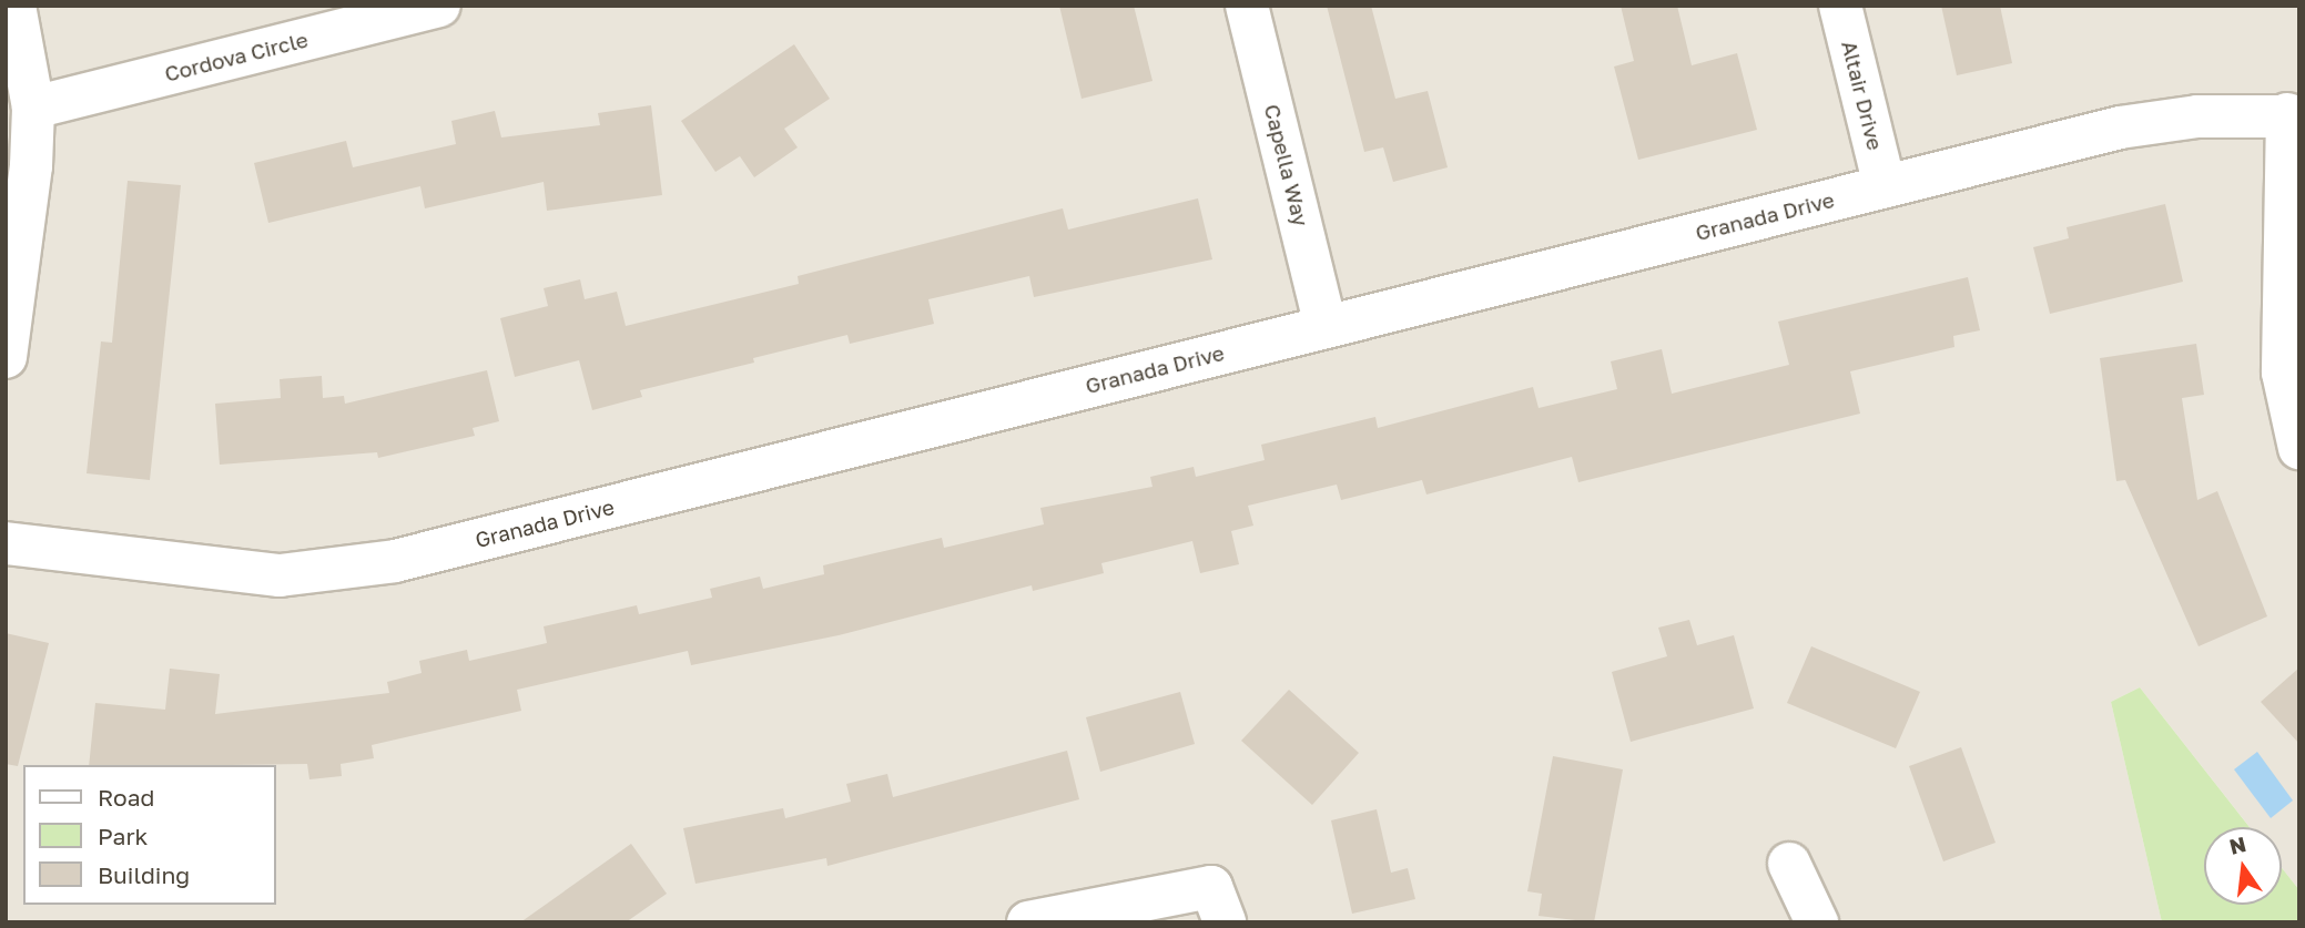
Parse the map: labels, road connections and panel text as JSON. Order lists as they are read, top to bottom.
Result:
{
  "streets": {
    "street": [
      "Cordova Circle",
      "Altair Drive",
      "Capella Way",
      "Granada Drive"
    ]
  },
  "crossings": [
    ["Altair Drive", "Granada Drive"],
    ["Capella Way", "Granada Drive"]
  ],
  "legend": ["Road", "Park", "Building"],
  "north": "top"
}
